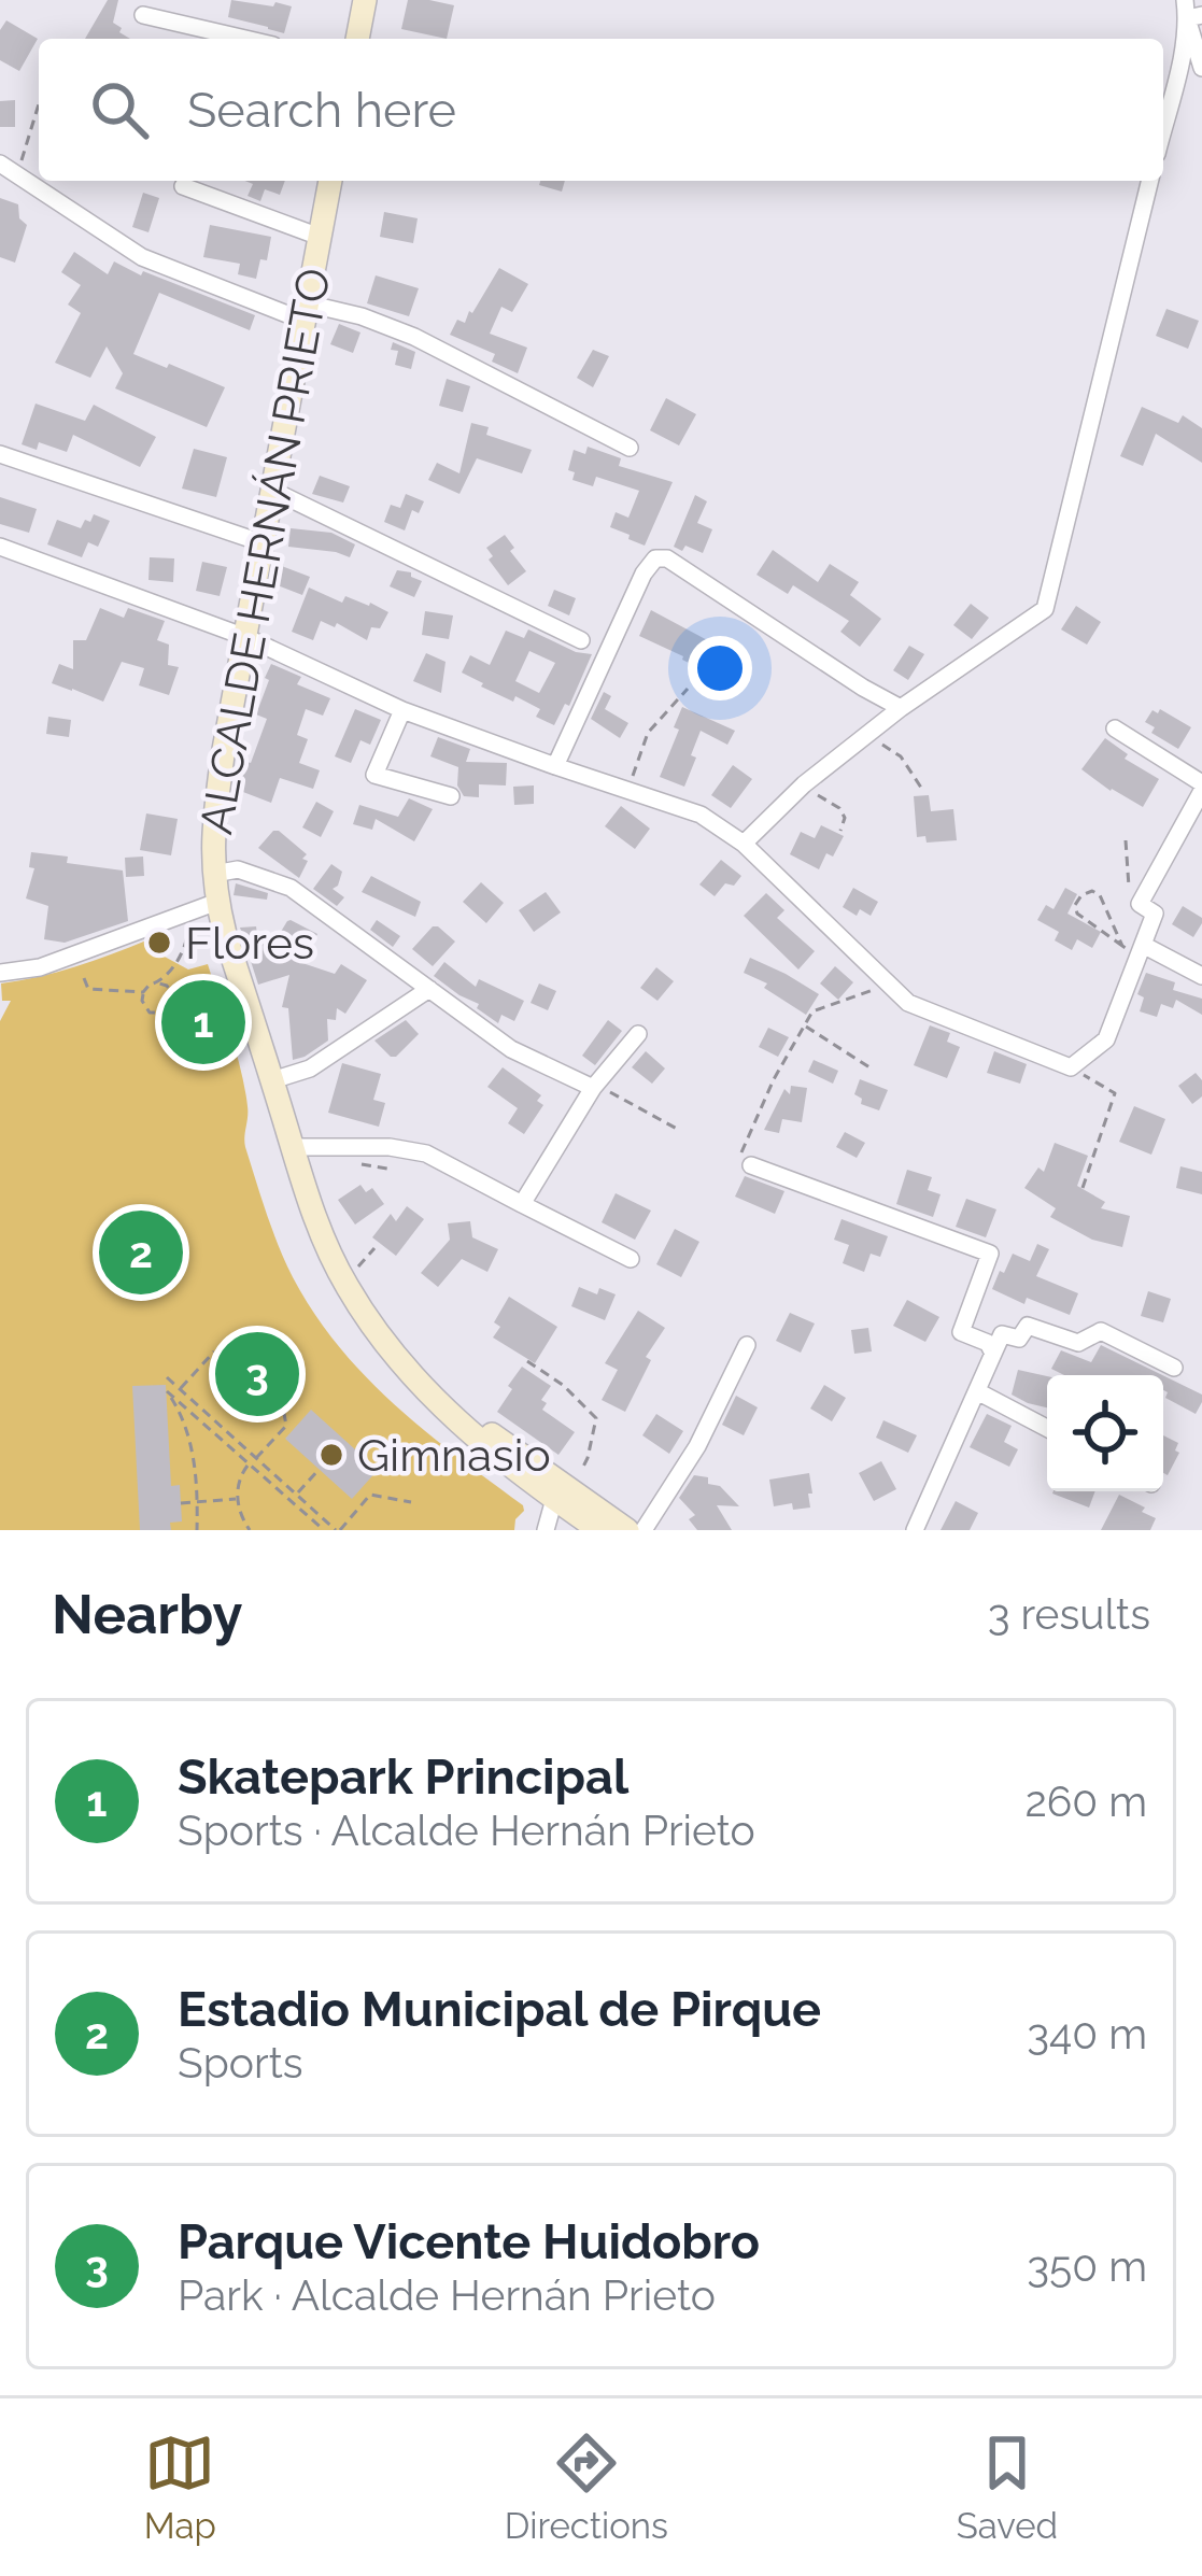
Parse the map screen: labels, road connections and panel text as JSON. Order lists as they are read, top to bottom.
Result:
{
  "streets": {
    "main road": ["ALCALDE HERNÁN PRIETO"]
  },
  "places": ["Flores", "Gimnasio"],
  "page": {
    "search": "Search here",
    "pins": ["1", "2", "3"],
    "heading": ["Nearby", "3 results"],
    "list": [
      {
        "mark": "1",
        "name": "Skatepark Principal",
        "note": "Sports · Alcalde Hernán Prieto",
        "value": "260 m"
      },
      {
        "mark": "2",
        "name": "Estadio Municipal de Pirque",
        "note": "Sports",
        "value": "340 m"
      },
      {
        "mark": "3",
        "name": "Parque Vicente Huidobro",
        "note": "Park · Alcalde Hernán Prieto",
        "value": "350 m"
      }
    ],
    "nav": ["Map", "Directions", "Saved"]
  }
}
